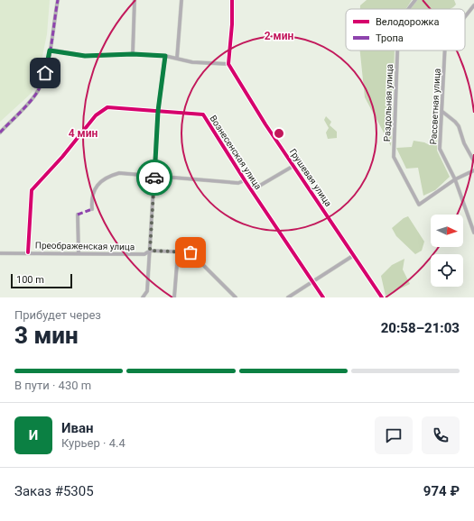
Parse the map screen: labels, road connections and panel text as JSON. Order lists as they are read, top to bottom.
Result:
{
  "streets": {
    "street": [
      "Раздольная улица",
      "Рассветная улица",
      "Вознесенская улица",
      "Грушевая улица",
      "Преображенская улица"
    ]
  },
  "crossings": [
    ["Раздольная улица", "Рассветная улица"],
    ["Вознесенская улица", "Преображенская улица"]
  ],
  "legend": ["Велодорожка", "Тропа"],
  "scale_bar": "100 m",
  "north": "right",
  "page": {
    "scale": "100 m",
    "heading": ["3 мин", "Прибудет через", "20:58–21:03"],
    "panel": [
      "Иван",
      "Курьер · 4.4",
      "Заказ #5305",
      "974 ₽"
    ],
    "bar": "В пути · 430 m",
    "round": "И"
  },
  "rings": ["2 мин", "4 мин"]
}
